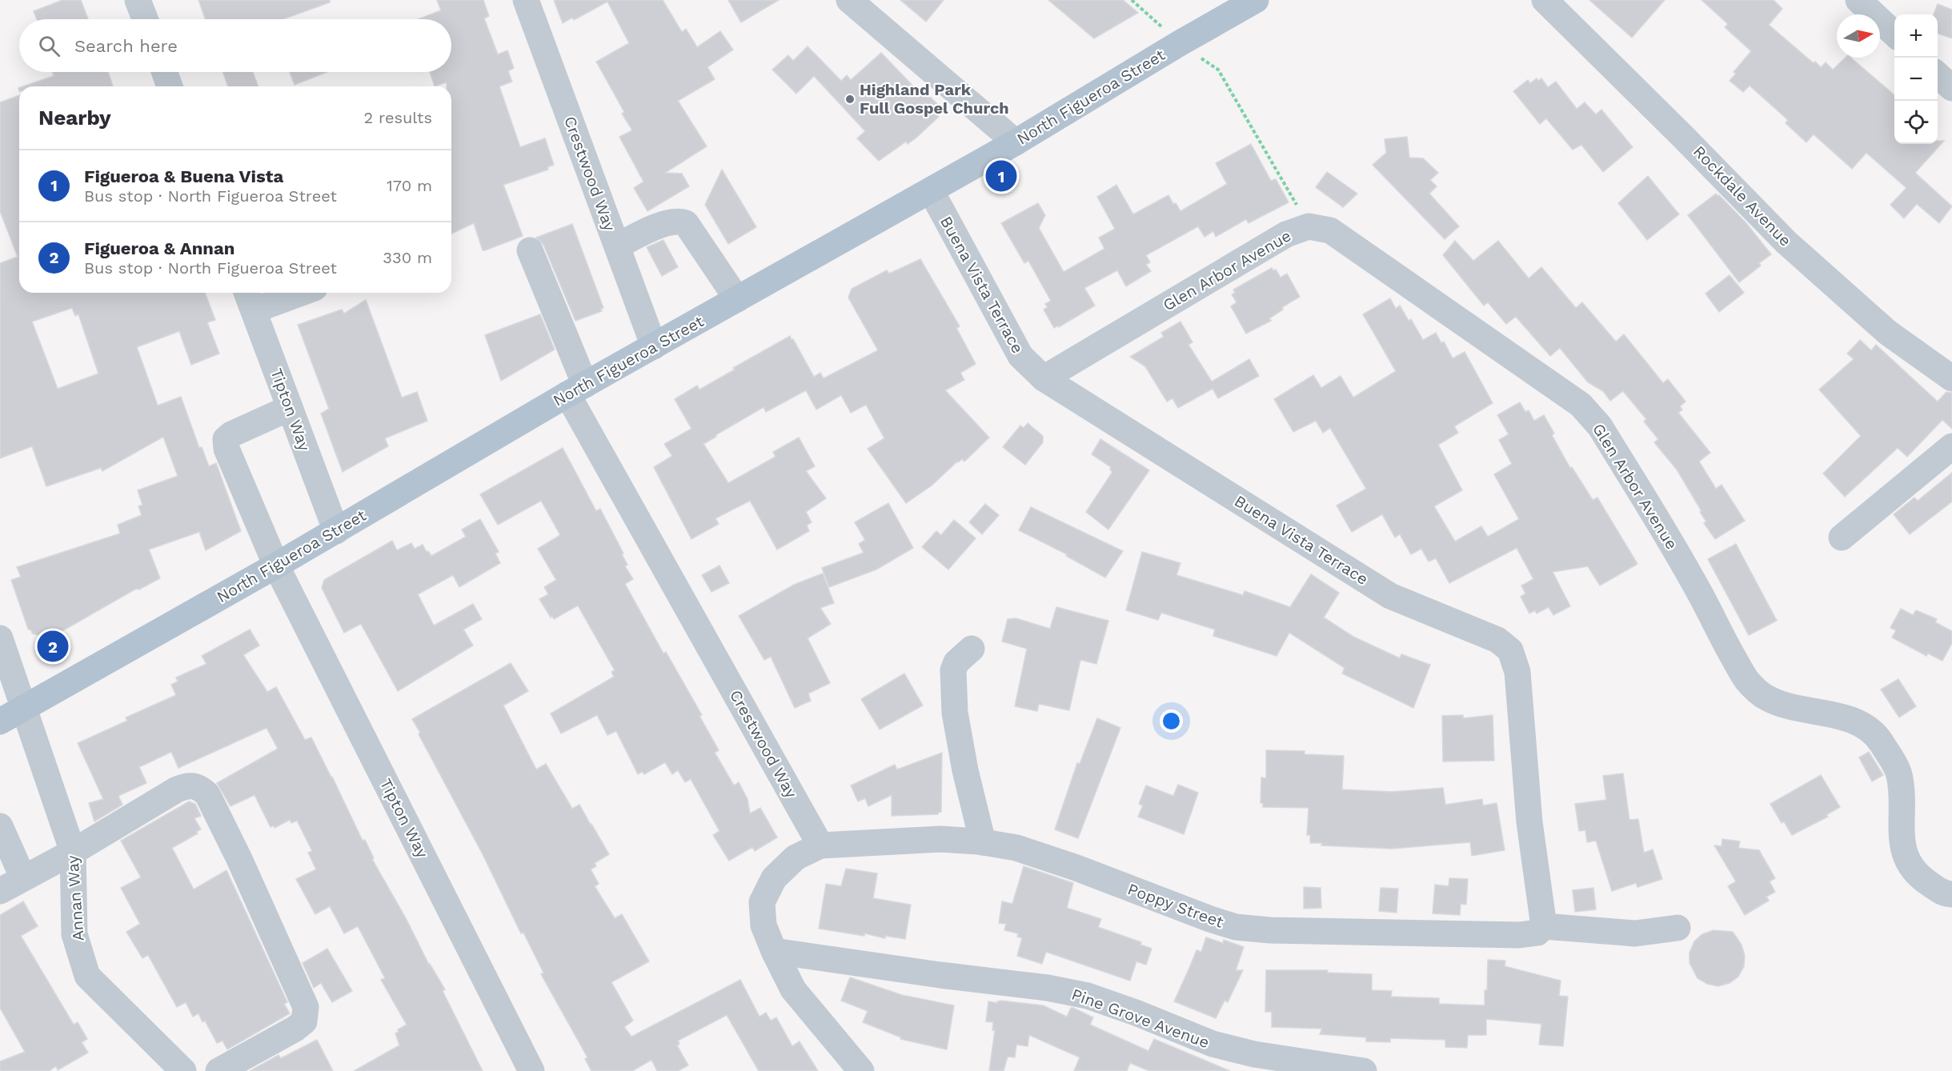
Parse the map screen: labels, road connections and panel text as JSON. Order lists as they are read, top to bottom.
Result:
{
  "streets": {
    "main road": ["North Figueroa Street"],
    "street": [
      "Crestwood Way",
      "Rockdale Avenue",
      "Glen Arbor Avenue",
      "Buena Vista Terrace",
      "Tipton Way",
      "Annan Way",
      "Poppy Street",
      "Pine Grove Avenue"
    ]
  },
  "crossings": [
    ["North Figueroa Street", "Crestwood Way"],
    ["North Figueroa Street", "Buena Vista Terrace"],
    ["North Figueroa Street", "Tipton Way"],
    ["North Figueroa Street", "Annan Way"],
    ["Crestwood Way", "Poppy Street"],
    ["Glen Arbor Avenue", "Buena Vista Terrace"],
    ["Buena Vista Terrace", "Poppy Street"]
  ],
  "places": ["Highland Park Full Gospel Church"],
  "north": "right",
  "page": {
    "map_buttons": ["+", "−"],
    "search": "Search here",
    "heading": ["Nearby", "2 results"],
    "list": [
      {
        "mark": "1",
        "name": "Figueroa & Buena Vista",
        "note": "Bus stop · North Figueroa Street",
        "value": "170 m"
      },
      {
        "mark": "2",
        "name": "Figueroa & Annan",
        "note": "Bus stop · North Figueroa Street",
        "value": "330 m"
      }
    ],
    "pins": ["1", "2"]
  }
}
